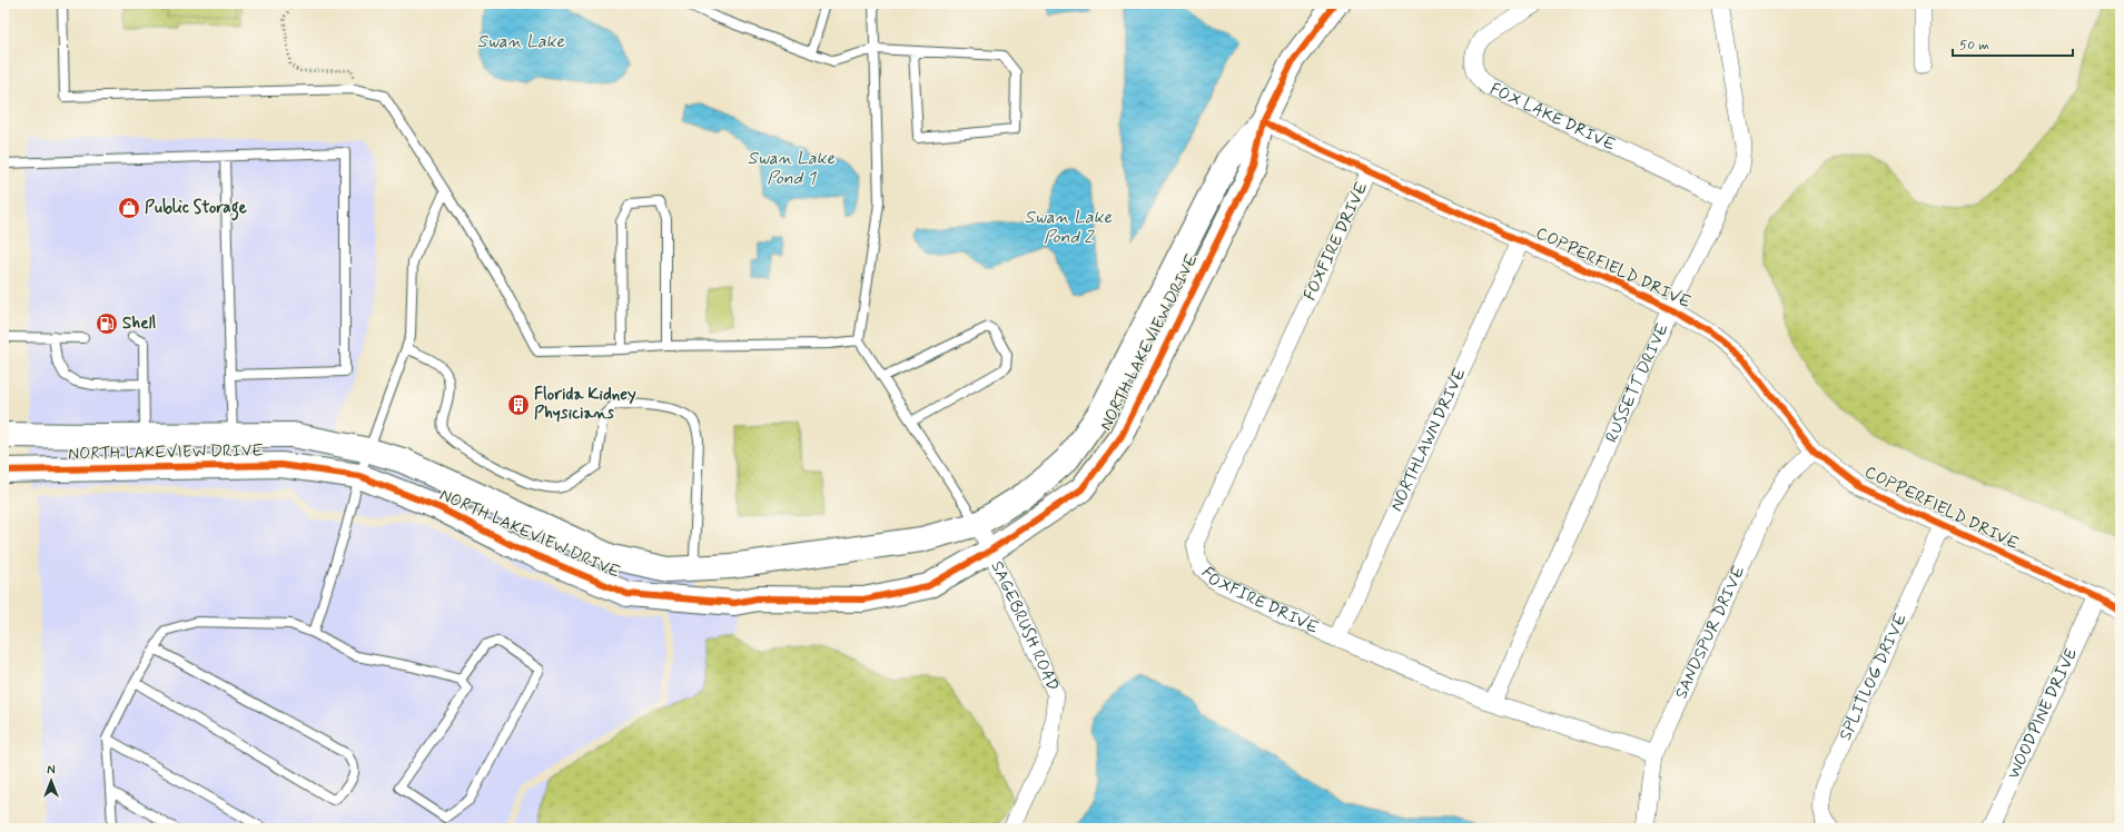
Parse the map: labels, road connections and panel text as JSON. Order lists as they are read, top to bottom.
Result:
{
  "streets": {
    "street": [
      "FOX LAKE DRIVE",
      "FOXFIRE DRIVE",
      "COPPERFIELD DRIVE",
      "NORTH LAKEVIEW DRIVE",
      "RUSSETT DRIVE",
      "NORTHLAWN DRIVE",
      "SAGEBRUSH ROAD",
      "SANDSPUR DRIVE",
      "SPLITLOG DRIVE",
      "WOODPINE DRIVE"
    ]
  },
  "crossings": [
    ["FOX LAKE DRIVE", "RUSSETT DRIVE"],
    ["FOXFIRE DRIVE", "COPPERFIELD DRIVE"],
    ["FOXFIRE DRIVE", "RUSSETT DRIVE"],
    ["FOXFIRE DRIVE", "NORTHLAWN DRIVE"],
    ["FOXFIRE DRIVE", "SANDSPUR DRIVE"],
    ["COPPERFIELD DRIVE", "NORTH LAKEVIEW DRIVE"],
    ["COPPERFIELD DRIVE", "RUSSETT DRIVE"],
    ["COPPERFIELD DRIVE", "NORTHLAWN DRIVE"],
    ["COPPERFIELD DRIVE", "SANDSPUR DRIVE"],
    ["COPPERFIELD DRIVE", "SPLITLOG DRIVE"],
    ["COPPERFIELD DRIVE", "WOODPINE DRIVE"],
    ["NORTH LAKEVIEW DRIVE", "SAGEBRUSH ROAD"]
  ],
  "water": ["Swan Lake", "Swan Lake Pond 1", "Swan Lake Pond 2"],
  "places": {
    "shop": ["Public Storage"],
    "fuel station": ["Shell"],
    "building": ["Florida Kidney Physicians"]
  },
  "scale_bar": "50 m",
  "north": "top"
}
